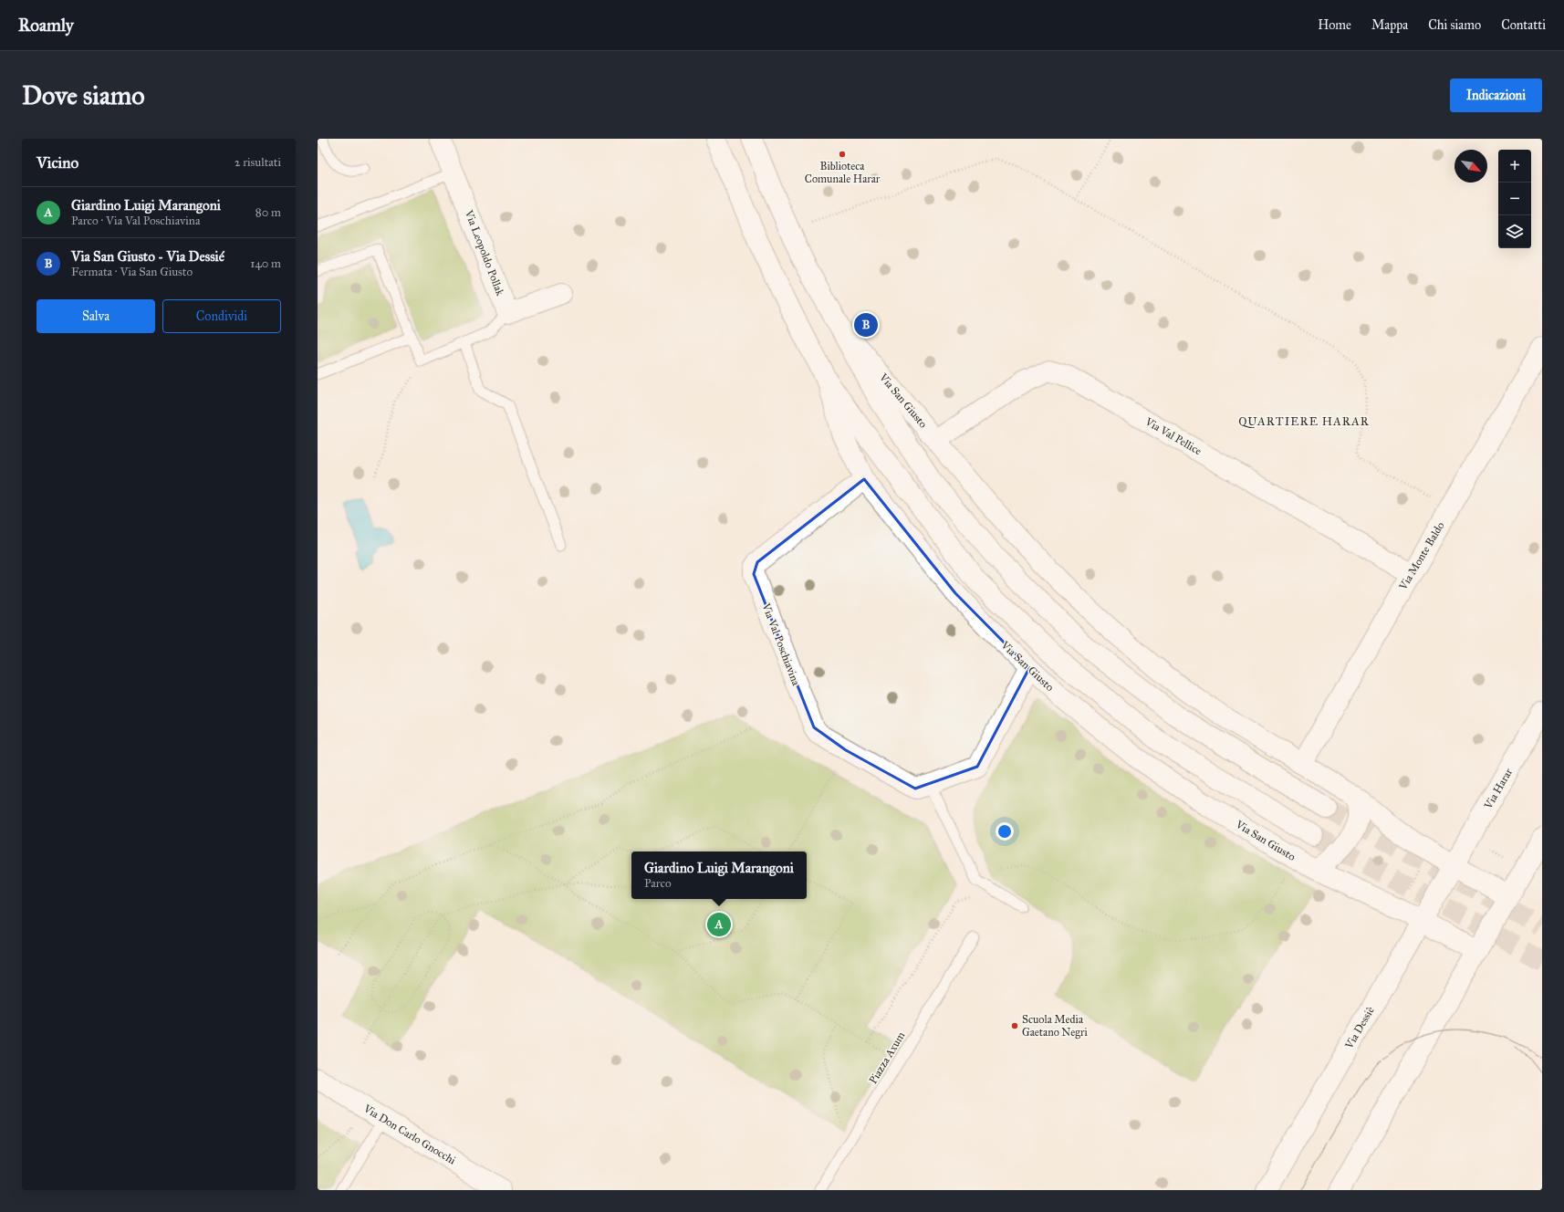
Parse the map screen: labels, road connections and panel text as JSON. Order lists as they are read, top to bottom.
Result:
{
  "streets": {
    "street": [
      "Via Leopoldo Pollak",
      "Via San Giusto",
      "Via Val Pellice",
      "Via Monte Baldo",
      "Via Val Poschiavina",
      "Via Harar",
      "Via Dessiè",
      "Via Don Carlo Gnocchi"
    ],
    "lane": ["Piazza Axum"]
  },
  "crossings": [
    ["Via San Giusto", "Via Val Pellice"],
    ["Via San Giusto", "Via Monte Baldo"],
    ["Via San Giusto", "Via Val Poschiavina"],
    ["Via San Giusto", "Via Harar"],
    ["Via San Giusto", "Via Dessiè"],
    ["Via Val Pellice", "Via Monte Baldo"],
    ["Via Harar", "Via Dessiè"]
  ],
  "districts": ["QUARTIERE HARAR"],
  "places": ["Biblioteca Comunale Harar", "Scuola Media Gaetano Negri"],
  "north": "bottom right",
  "page": {
    "header": "Roamly",
    "nav": [
      "Home",
      "Mappa",
      "Chi siamo",
      "Contatti"
    ],
    "buttons": [
      "Indicazioni",
      ["Salva", "Condividi"]
    ],
    "title": "Dove siamo",
    "heading": ["Vicino", "2 risultati"],
    "map_buttons": ["+", "−"],
    "list": [
      {
        "mark": "A",
        "name": "Giardino Luigi Marangoni",
        "note": "Parco · Via Val Poschiavina",
        "value": "80 m"
      },
      {
        "mark": "B",
        "name": "Via San Giusto - Via Dessié",
        "note": "Fermata · Via San Giusto",
        "value": "140 m"
      }
    ],
    "pins": ["B", "A"],
    "popup": ["Giardino Luigi Marangoni", "Parco"]
  }
}
